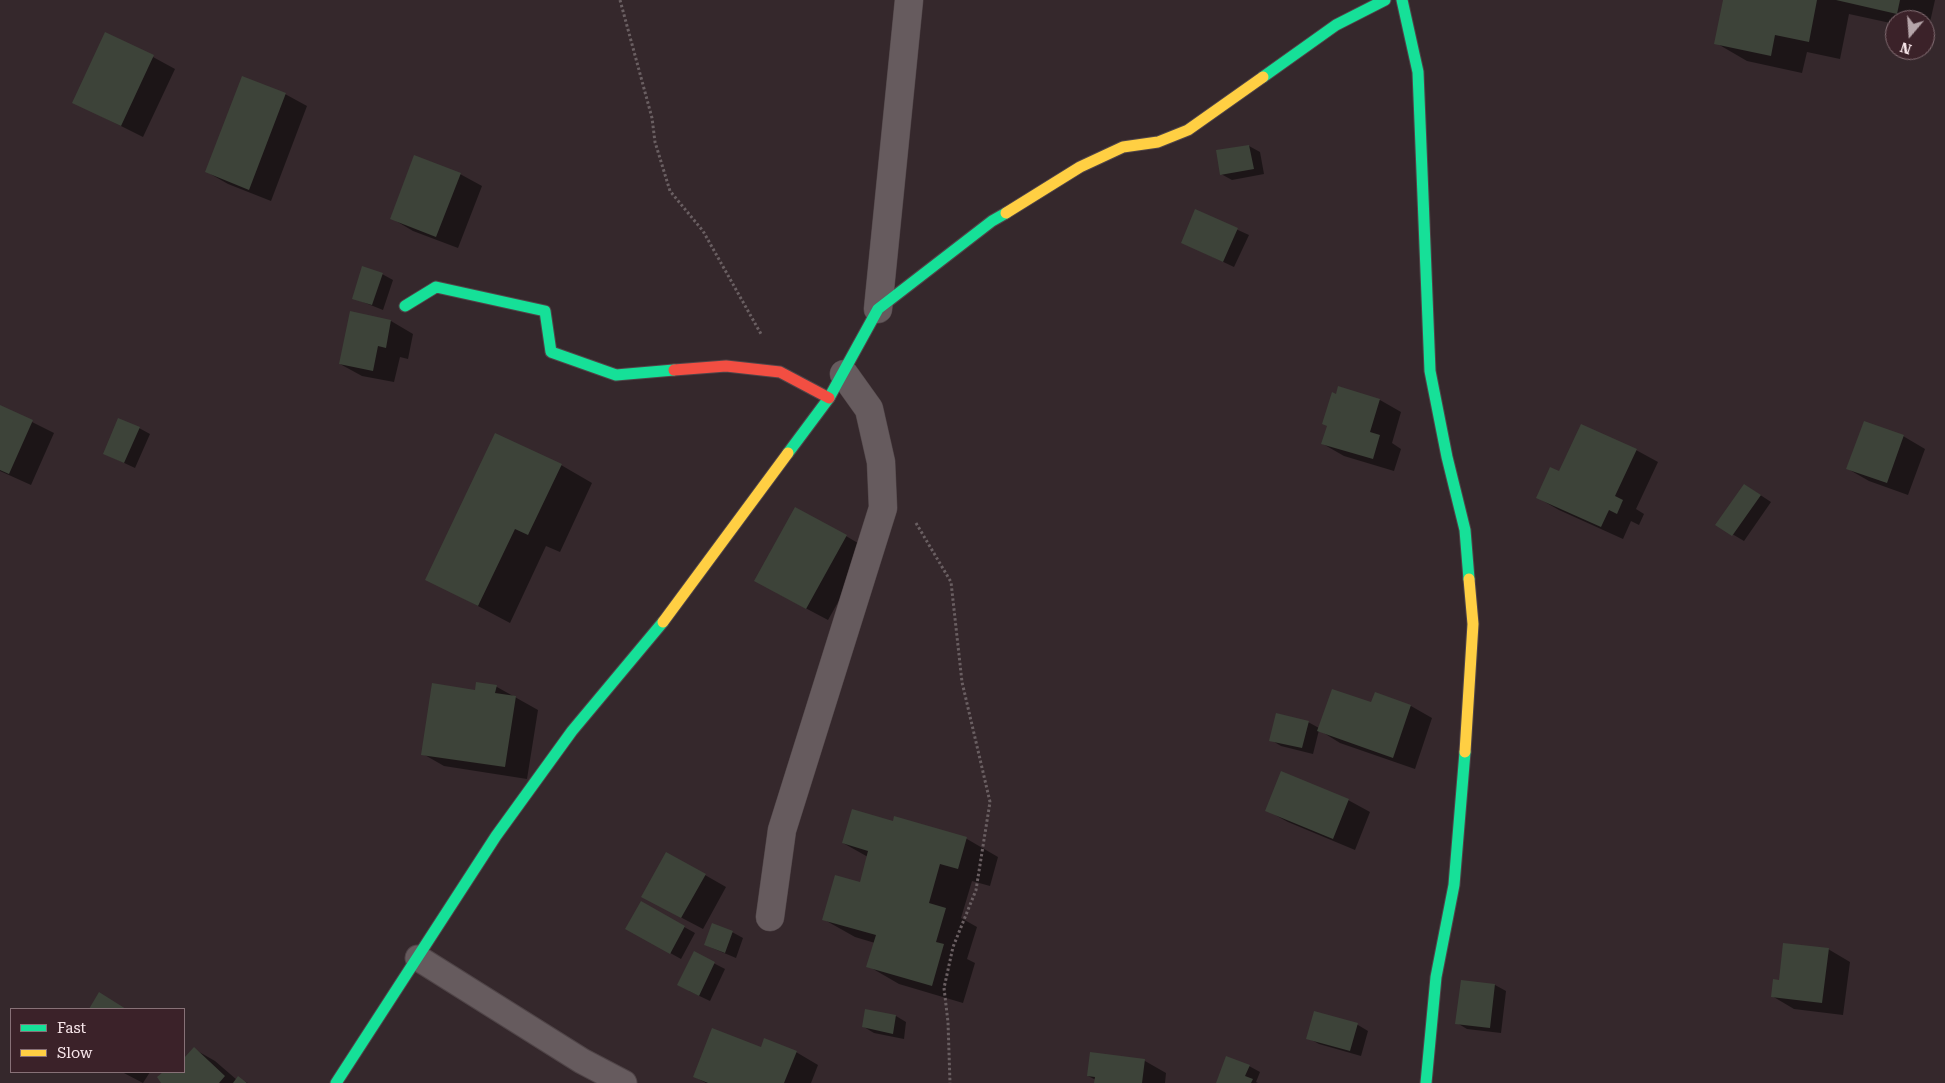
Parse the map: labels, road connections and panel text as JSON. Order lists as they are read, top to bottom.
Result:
{
  "legend": ["Fast", "Slow"],
  "north": "bottom"
}
